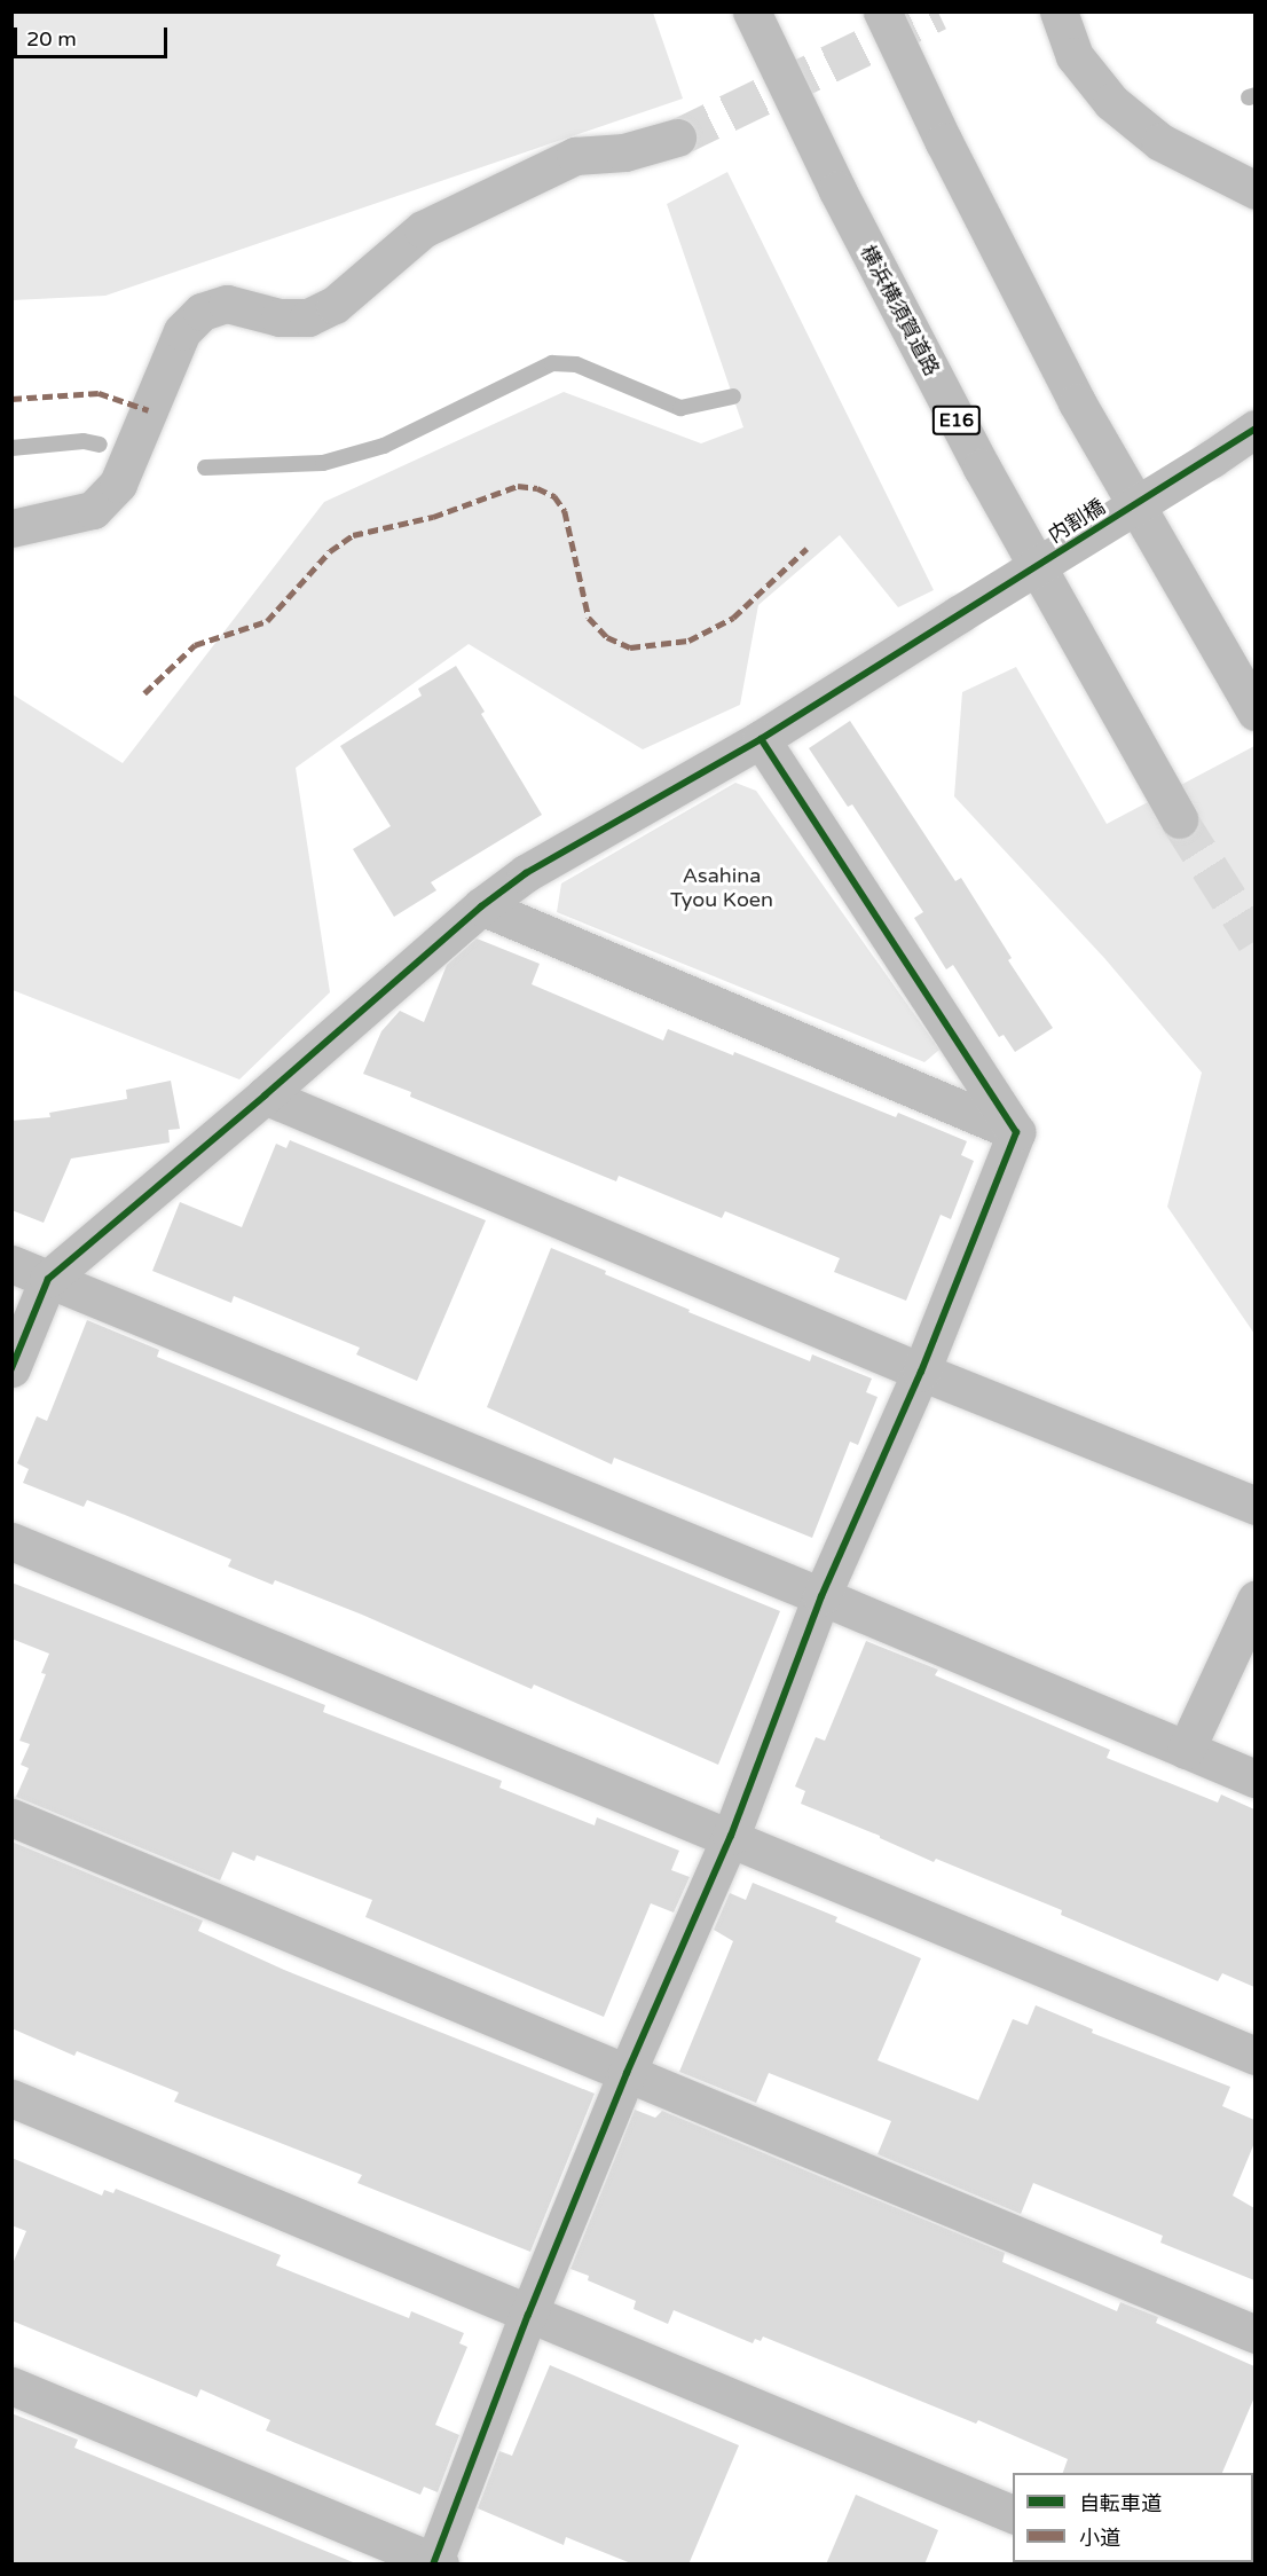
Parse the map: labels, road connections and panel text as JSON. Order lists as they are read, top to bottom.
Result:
{
  "streets": {
    "main road": ["横浜横須賀道路", "E16", "内割橋"]
  },
  "parks": ["Asahina Tyou Koen"],
  "legend": ["自転車道", "小道"],
  "scale_bar": "20 m"
}
